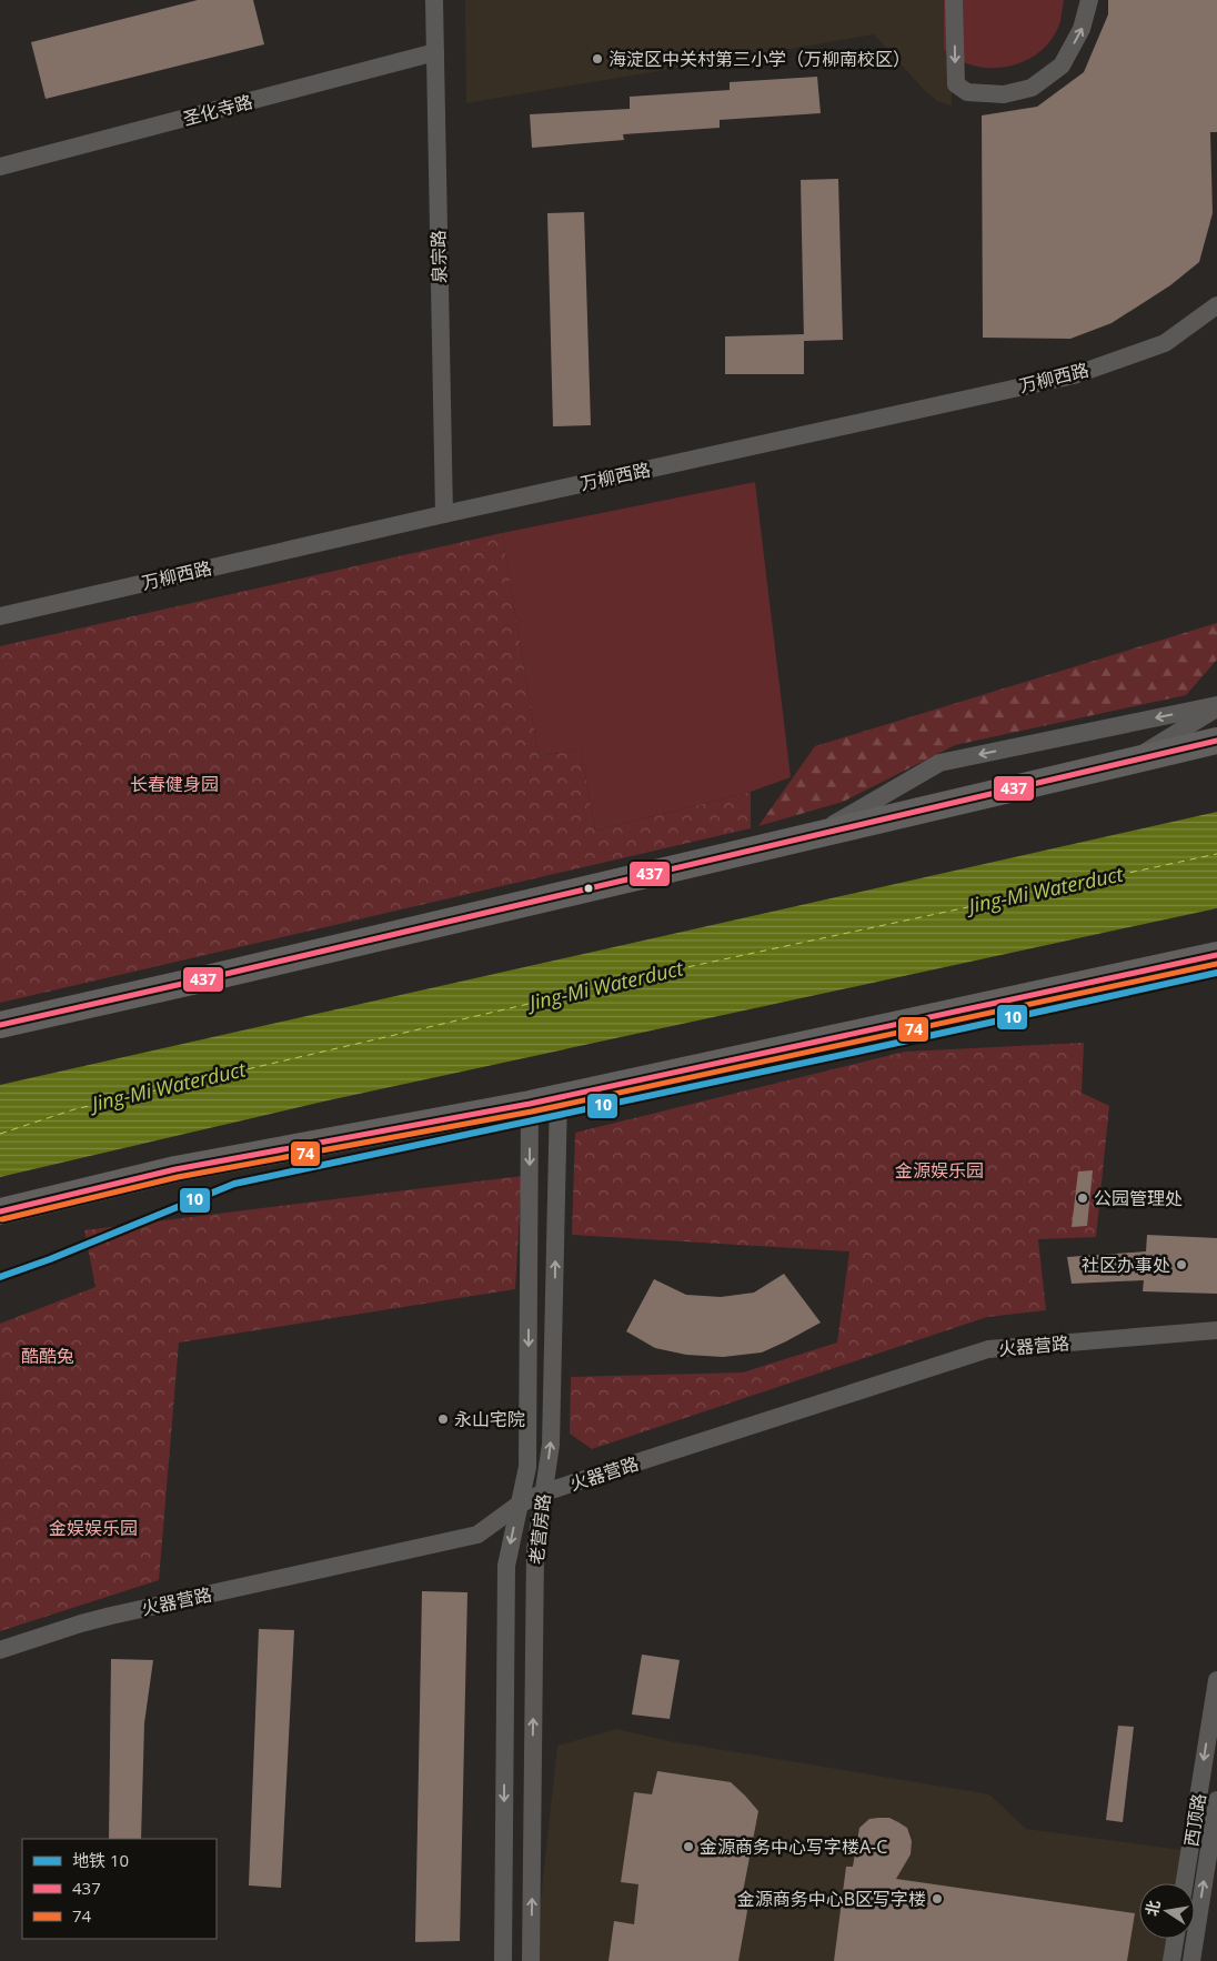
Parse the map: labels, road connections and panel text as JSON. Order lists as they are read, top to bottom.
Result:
{
  "streets": {
    "street": [
      "圣化寺路",
      "泉宗路",
      "万柳西路",
      "火器营路",
      "老营房路",
      "西顶路"
    ]
  },
  "crossings": [
    ["圣化寺路", "泉宗路"],
    ["泉宗路", "万柳西路"],
    ["火器营路", "老营房路"]
  ],
  "water": ["Jing-Mi Waterduct"],
  "parks": [
    "长春健身园",
    "金源娱乐园",
    "酷酷兔",
    "金娱娱乐园"
  ],
  "places": [
    "海淀区中关村第三小学（万柳南校区）",
    "公园管理处",
    "社区办事处",
    "永山宅院",
    "金源商务中心写字楼A-C",
    "金源商务中心B区写字楼"
  ],
  "lines": ["transit line 437", "transit line 74", "metro line 10"],
  "legend": ["地铁 10", "437", "74"],
  "north": "left"
}
